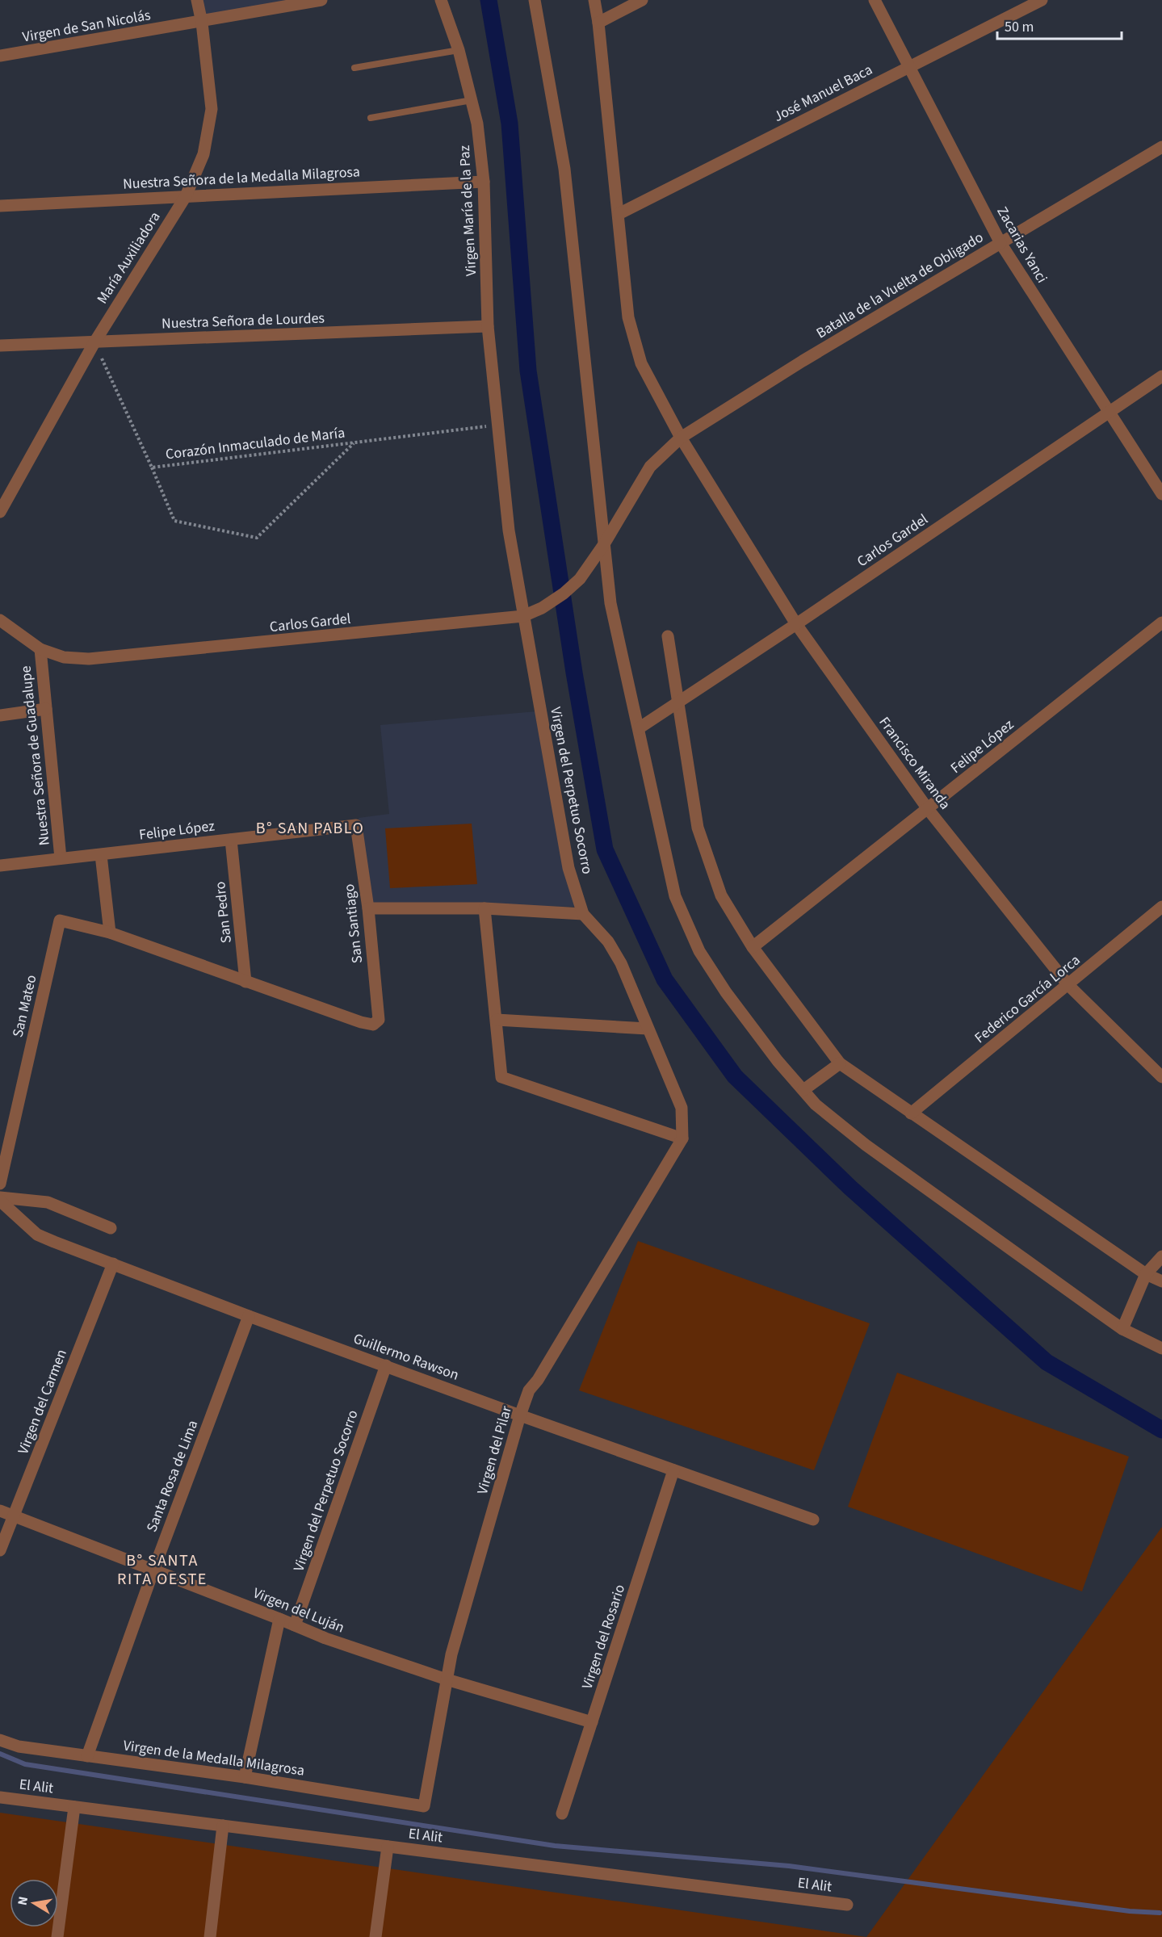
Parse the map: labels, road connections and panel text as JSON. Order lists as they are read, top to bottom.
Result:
{
  "streets": {
    "street": [
      "Virgen de San Nicolás",
      "José Manuel Baca",
      "Nuestra Señora de la Medalla Milagrosa",
      "Virgen María de la Paz",
      "Zacarias Yanci",
      "María Auxiliadora",
      "Batalla de la Vuelta de Obligado",
      "Nuestra Señora de Lourdes",
      "Carlos Gardel",
      "Felipe López",
      "Nuestra Señora de Guadalupe",
      "Francisco Miranda",
      "Virgen del Perpetuo Socorro",
      "San Pedro",
      "San Santiago",
      "Federico García Lorca",
      "San Mateo",
      "Guillermo Rawson",
      "Virgen del Carmen",
      "Virgen del Pilar",
      "Santa Rosa de Lima",
      "Virgen del Luján",
      "Virgen del Rosario",
      "Virgen de la Medalla Milagrosa",
      "El Alit"
    ],
    "path": ["Corazón Inmaculado de María"]
  },
  "crossings": [
    ["Virgen de San Nicolás", "María Auxiliadora"],
    ["José Manuel Baca", "Zacarias Yanci"],
    ["José Manuel Baca", "Francisco Miranda"],
    ["Nuestra Señora de la Medalla Milagrosa", "Virgen María de la Paz"],
    ["Nuestra Señora de la Medalla Milagrosa", "María Auxiliadora"],
    ["Virgen María de la Paz", "Nuestra Señora de Lourdes"],
    ["Virgen María de la Paz", "Corazón Inmaculado de María"],
    ["Virgen María de la Paz", "Virgen del Perpetuo Socorro"],
    ["Zacarias Yanci", "Batalla de la Vuelta de Obligado"],
    ["Zacarias Yanci", "Carlos Gardel"],
    ["María Auxiliadora", "Nuestra Señora de Lourdes"],
    ["María Auxiliadora", "Corazón Inmaculado de María"],
    ["Batalla de la Vuelta de Obligado", "Carlos Gardel"],
    ["Batalla de la Vuelta de Obligado", "Francisco Miranda"],
    ["Nuestra Señora de Lourdes", "Corazón Inmaculado de María"],
    ["Corazón Inmaculado de María", "Virgen del Perpetuo Socorro"],
    ["Carlos Gardel", "Nuestra Señora de Guadalupe"],
    ["Carlos Gardel", "Francisco Miranda"],
    ["Carlos Gardel", "Virgen del Perpetuo Socorro"],
    ["Felipe López", "Nuestra Señora de Guadalupe"],
    ["Felipe López", "Francisco Miranda"],
    ["Felipe López", "San Pedro"],
    ["Felipe López", "San Santiago"],
    ["Francisco Miranda", "Federico García Lorca"],
    ["Virgen del Perpetuo Socorro", "Guillermo Rawson"],
    ["Virgen del Perpetuo Socorro", "Virgen del Pilar"],
    ["Virgen del Perpetuo Socorro", "Virgen del Luján"],
    ["San Pedro", "San Santiago"],
    ["Guillermo Rawson", "Virgen del Carmen"],
    ["Guillermo Rawson", "Virgen del Pilar"],
    ["Guillermo Rawson", "Santa Rosa de Lima"],
    ["Guillermo Rawson", "Virgen del Rosario"],
    ["Virgen del Carmen", "Virgen del Luján"],
    ["Virgen del Pilar", "Virgen del Luján"],
    ["Virgen del Pilar", "Virgen de la Medalla Milagrosa"],
    ["Santa Rosa de Lima", "Virgen del Luján"],
    ["Santa Rosa de Lima", "Virgen de la Medalla Milagrosa"],
    ["Virgen del Luján", "Virgen del Rosario"]
  ],
  "districts": ["B° SAN PABLO", "B° SANTA RITA OESTE"],
  "scale_bar": "50 m",
  "north": "left"
}
